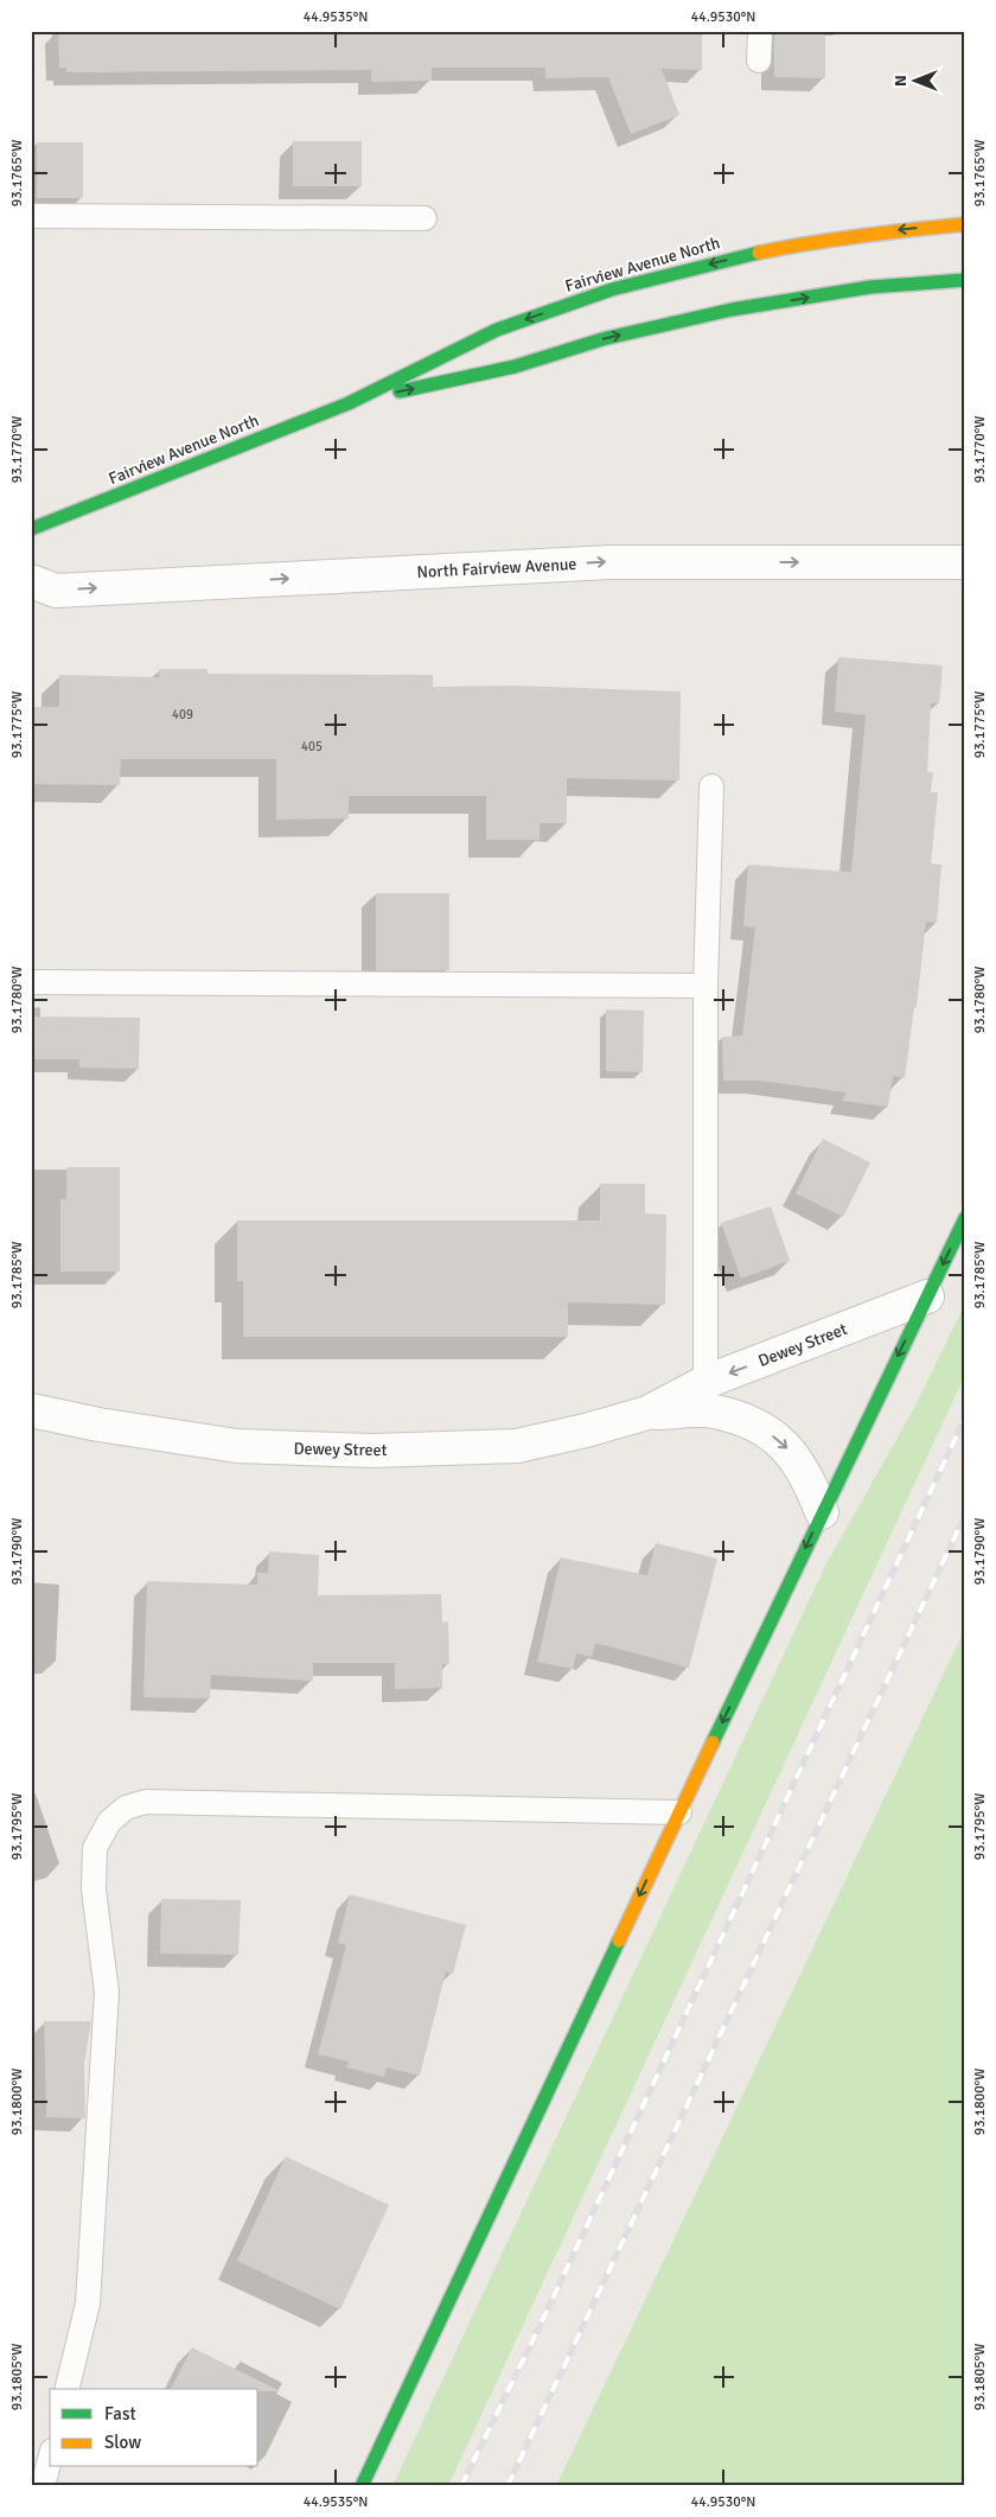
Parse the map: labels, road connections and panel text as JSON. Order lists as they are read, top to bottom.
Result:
{
  "streets": {
    "street": ["Fairview Avenue North", "North Fairview Avenue", "Dewey Street"]
  },
  "one_way": ["North Fairview Avenue"],
  "house_numbers": ["409", "405"],
  "legend": ["Fast", "Slow"],
  "north": "left",
  "coordinates": [
    "44.9535°N",
    "44.9530°N",
    "93.1765°W",
    "93.1770°W",
    "93.1775°W",
    "93.1780°W",
    "93.1785°W",
    "93.1790°W",
    "93.1795°W",
    "93.1800°W",
    "93.1805°W"
  ]
}
